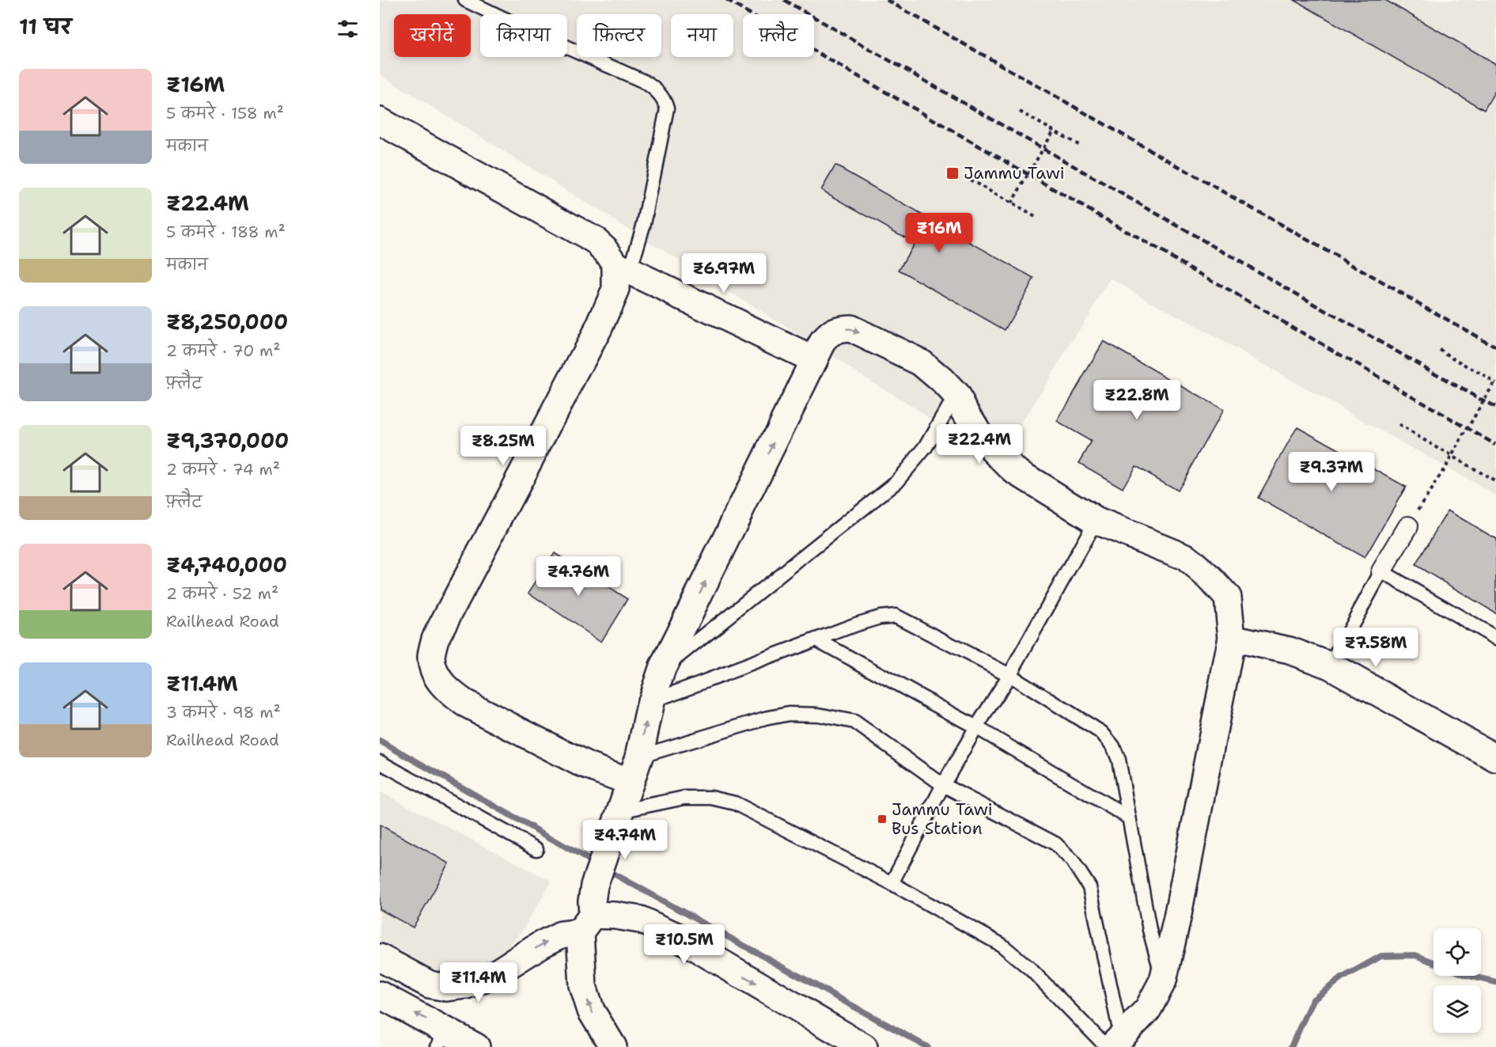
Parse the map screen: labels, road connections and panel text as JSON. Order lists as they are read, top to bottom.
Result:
{
  "places": {
    "transit": ["Jammu Tawi", "Jammu Tawi Bus Station"]
  },
  "page": {
    "heading": "11 घर",
    "chip": [
      "खरीदें",
      "किराया",
      "फ़िल्टर",
      "नया",
      "फ़्लैट"
    ],
    "list": [
      {
        "name": "₹16M",
        "note": "5 कमरे · 158 m² · मकान"
      },
      {
        "name": "₹22.4M",
        "note": "5 कमरे · 188 m² · मकान"
      },
      {
        "name": "₹8,250,000",
        "note": "2 कमरे · 70 m² · फ़्लैट"
      },
      {
        "name": "₹9,370,000",
        "note": "2 कमरे · 74 m² · फ़्लैट"
      },
      {
        "name": "₹4,740,000",
        "note": "2 कमरे · 52 m² · Railhead Road"
      },
      {
        "name": "₹11.4M",
        "note": "3 कमरे · 98 m² · Railhead Road"
      }
    ],
    "price": [
      "₹16M",
      "₹6.97M",
      "₹22.8M",
      "₹22.4M",
      "₹8.25M",
      "₹9.37M",
      "₹4.76M",
      "₹7.58M",
      "₹4.74M",
      "₹10.5M",
      "₹11.4M"
    ]
  }
}
